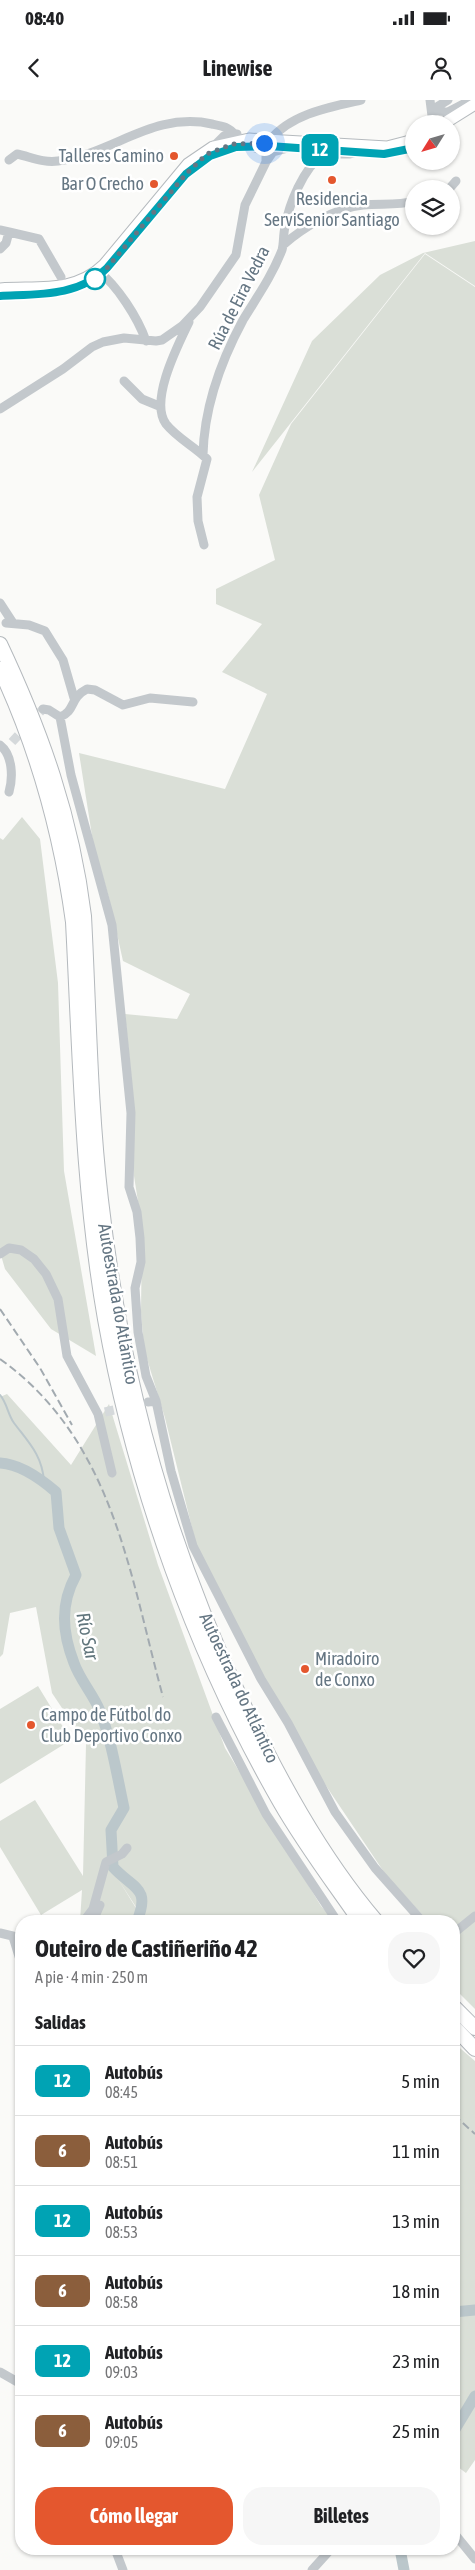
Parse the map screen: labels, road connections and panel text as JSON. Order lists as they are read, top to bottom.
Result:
{
  "streets": {
    "highway": ["Autoestrada do Atlántico"],
    "street": ["Rúa de Eira Vedra"]
  },
  "water": ["Río Sar"],
  "places": [
    "Talleres Camino",
    "Residencia ServiSenior Santiago",
    "Bar O Crecho",
    "Miradoiro de Conxo",
    "Campo de Fútbol do Club Deportivo Conxo"
  ],
  "lines": ["bus line 12"],
  "north": "bottom left",
  "page": {
    "status": "08:40",
    "header": "Linewise",
    "on_map": "12",
    "heading": [
      ["Outeiro de Castiñeriño 42", "A pie · 4 min · 250 m"],
      "Salidas"
    ],
    "list": [
      {
        "mark": "12",
        "name": "Autobús",
        "note": "08:45",
        "value": "5 min"
      },
      {
        "mark": "6",
        "name": "Autobús",
        "note": "08:51",
        "value": "11 min"
      },
      {
        "mark": "12",
        "name": "Autobús",
        "note": "08:53",
        "value": "13 min"
      },
      {
        "mark": "6",
        "name": "Autobús",
        "note": "08:58",
        "value": "18 min"
      },
      {
        "mark": "12",
        "name": "Autobús",
        "note": "09:03",
        "value": "23 min"
      },
      {
        "mark": "6",
        "name": "Autobús",
        "note": "09:05",
        "value": "25 min"
      }
    ],
    "buttons": ["Cómo llegar", "Billetes"]
  }
}
